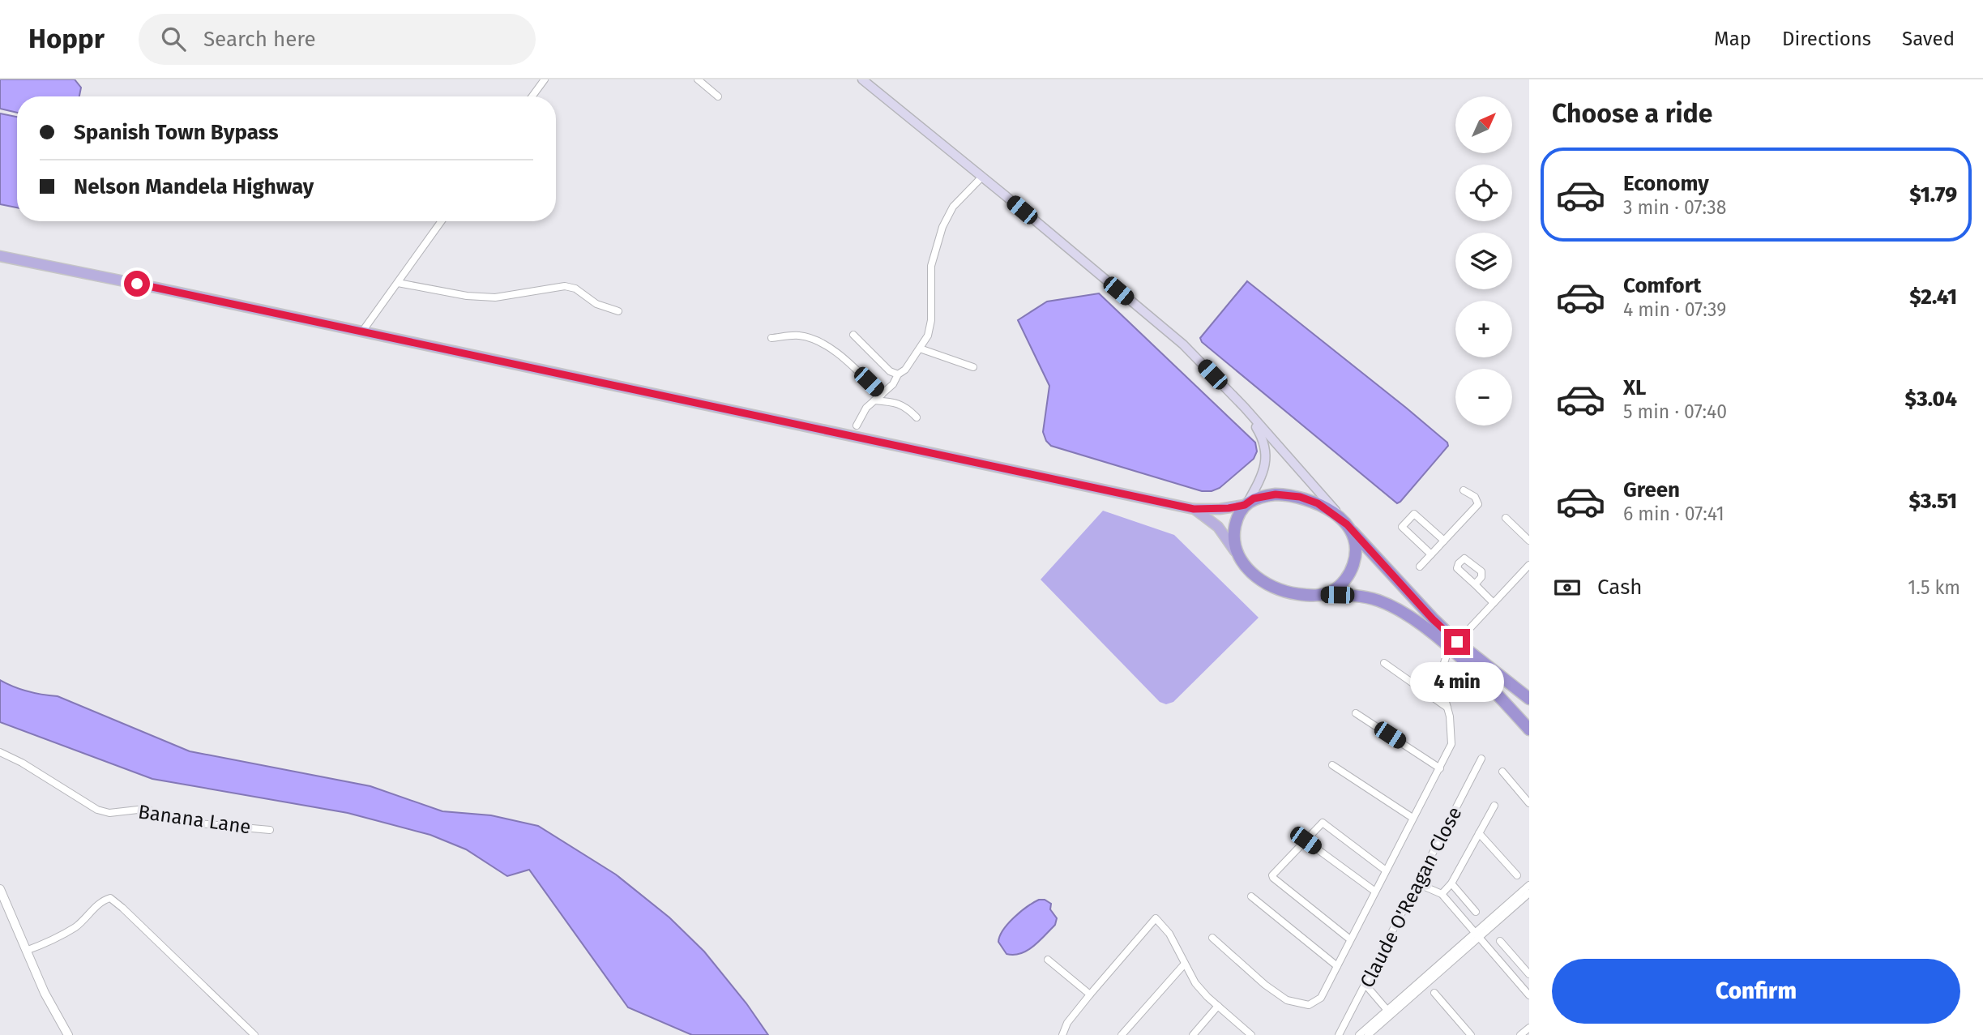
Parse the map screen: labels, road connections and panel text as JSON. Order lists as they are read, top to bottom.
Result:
{
  "streets": {
    "street": ["Banana Lane", "Claude O'Reagan Close"]
  },
  "north": "top right",
  "page": {
    "header": "Hoppr",
    "search": "Search here",
    "nav": ["Map", "Directions", "Saved"],
    "heading": "Choose a ride",
    "map_buttons": ["+", "−"],
    "banner": ["Spanish Town Bypass", "Nelson Mandela Highway"],
    "list": [
      {
        "name": "Economy",
        "note": "3 min · 07:38",
        "value": "$1.79"
      },
      {
        "name": "Comfort",
        "note": "4 min · 07:39",
        "value": "$2.41"
      },
      {
        "name": "XL",
        "note": "5 min · 07:40",
        "value": "$3.04"
      },
      {
        "name": "Green",
        "note": "6 min · 07:41",
        "value": "$3.51"
      }
    ],
    "pay": ["Cash", "1.5 km"],
    "bubble": "4 min",
    "buttons": "Confirm"
  }
}
